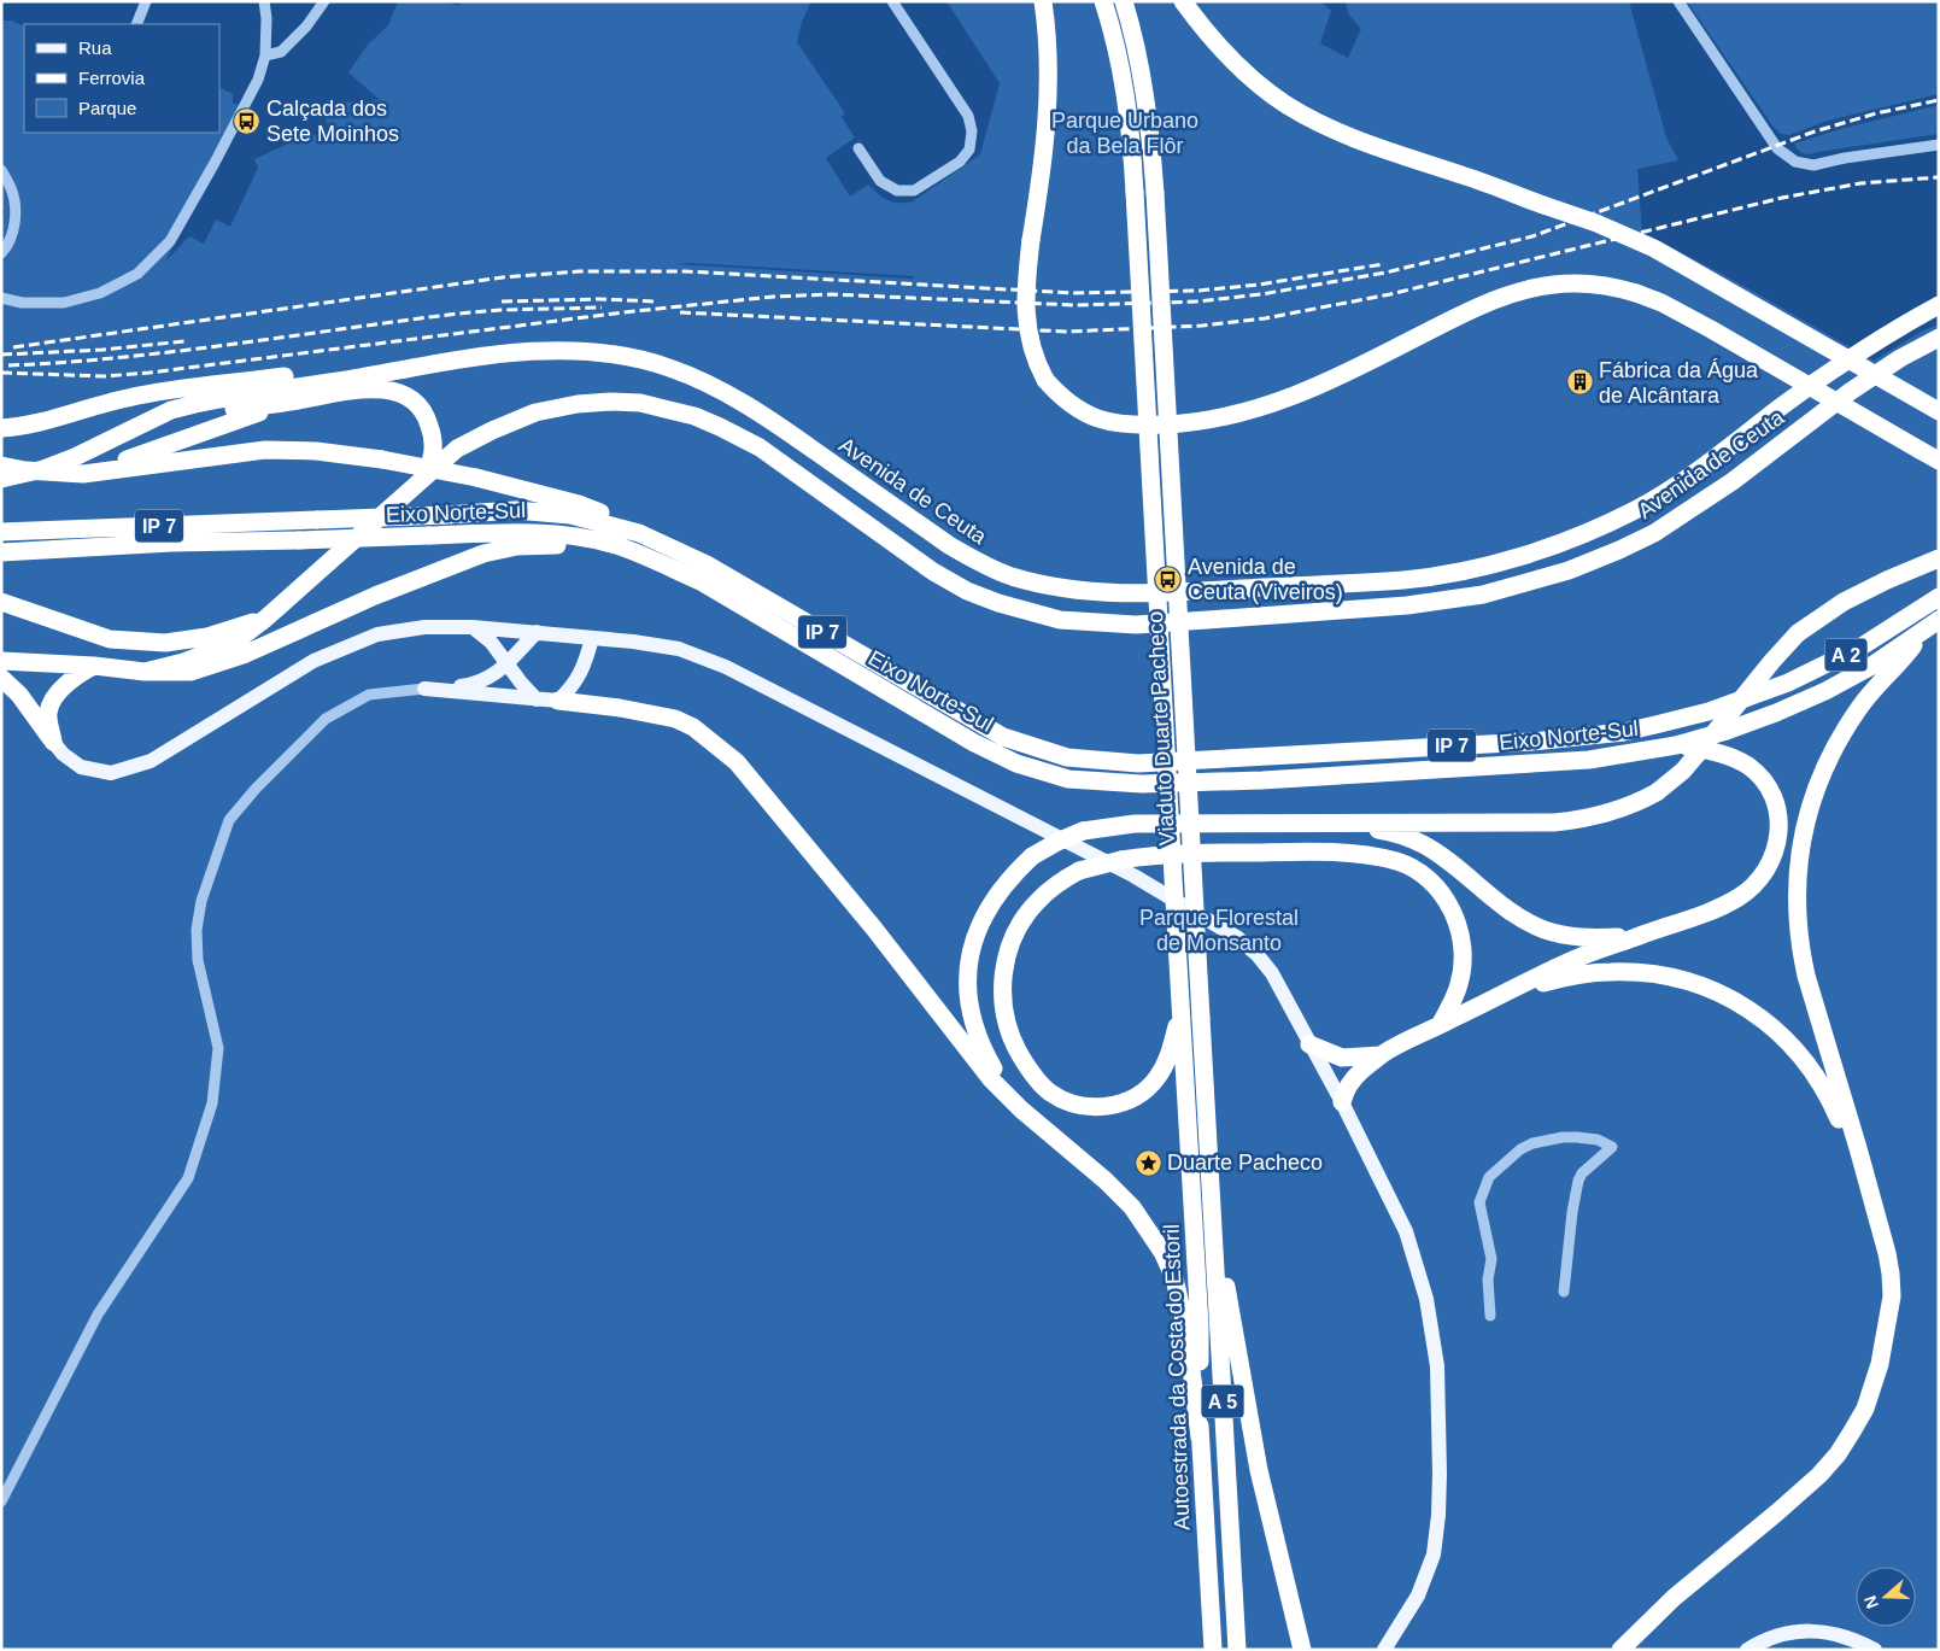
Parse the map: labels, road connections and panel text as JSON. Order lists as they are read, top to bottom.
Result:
{
  "streets": {
    "highway": [
      "Avenida de Ceuta",
      "Eixo Norte-Sul",
      "IP 7",
      "A 2",
      "Viaduto Duarte Pacheco",
      "Autoestrada da Costa do Estoril",
      "A 5"
    ]
  },
  "crossings": [
    ["Eixo Norte-Sul", "A 2"],
    ["Viaduto Duarte Pacheco", "Autoestrada da Costa do Estoril"]
  ],
  "parks": ["Parque Urbano da Bela Flôr", "Parque Florestal de Monsanto"],
  "places": {
    "bus stop": ["Calçada dos Sete Moinhos", "Avenida de Ceuta (Viveiros)"],
    "building": ["Fábrica da Água de Alcântara"],
    "place": ["Duarte Pacheco"]
  },
  "legend": ["Rua", "Ferrovia", "Parque"],
  "north": "left"
}
